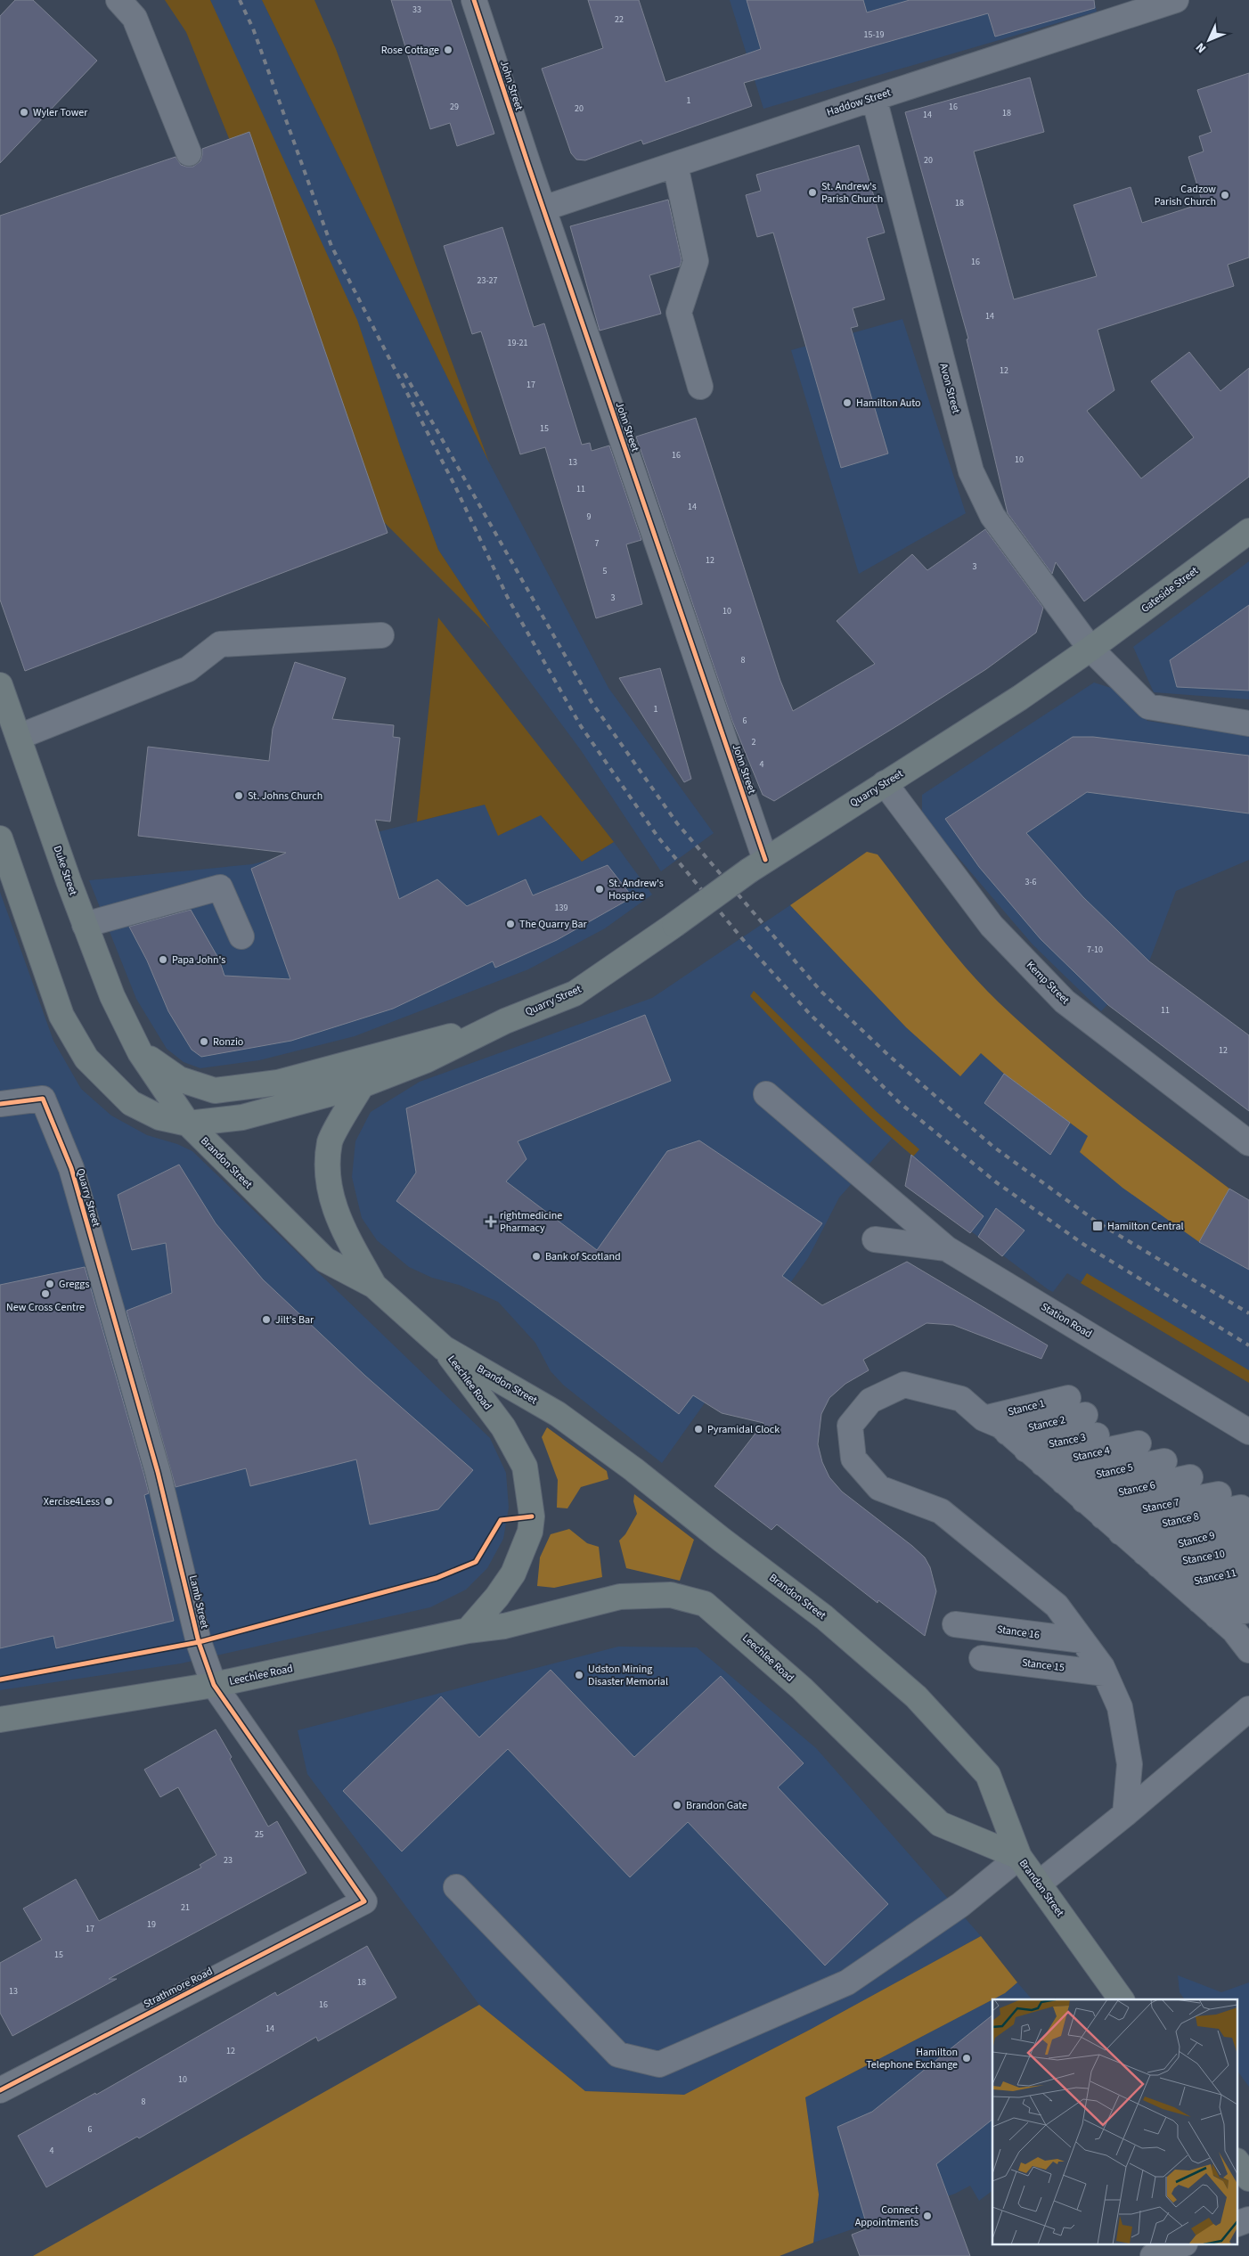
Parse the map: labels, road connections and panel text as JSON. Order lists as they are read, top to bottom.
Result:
{
  "streets": {
    "main road": [
      "Gateside Street",
      "Quarry Street",
      "Duke Street",
      "Brandon Street",
      "Leechlee Road"
    ],
    "street": [
      "John Street",
      "Haddow Street",
      "Avon Street",
      "Kemp Street",
      "Station Road",
      "Stance 1",
      "Stance 2",
      "Stance 3",
      "Stance 4",
      "Stance 5",
      "Stance 6",
      "Stance 7",
      "Stance 8",
      "Stance 9",
      "Stance 10",
      "Stance 11",
      "Lamb Street",
      "Stance 16",
      "Stance 15",
      "Strathmore Road"
    ]
  },
  "crossings": [
    ["John Street", "Haddow Street"],
    ["John Street", "Quarry Street"],
    ["Haddow Street", "Avon Street"],
    ["Avon Street", "Gateside Street"],
    ["Avon Street", "Quarry Street"],
    ["Gateside Street", "Quarry Street"],
    ["Quarry Street", "Duke Street"],
    ["Quarry Street", "Kemp Street"],
    ["Quarry Street", "Brandon Street"],
    ["Quarry Street", "Lamb Street"],
    ["Duke Street", "Brandon Street"],
    ["Brandon Street", "Leechlee Road"],
    ["Leechlee Road", "Lamb Street"],
    ["Stance 3", "Stance 4"],
    ["Stance 8", "Stance 9"],
    ["Stance 9", "Stance 10"],
    ["Lamb Street", "Strathmore Road"]
  ],
  "places": {
    "other": [
      "Rose Cottage",
      "Wyler Tower",
      "St. Andrew's Parish Church",
      "Cadzow Parish Church",
      "Hamilton Auto",
      "St. Johns Church",
      "St. Andrew's Hospice",
      "The Quarry Bar",
      "Papa John's",
      "Ronzio",
      "Bank of Scotland",
      "Greggs",
      "New Cross Centre",
      "Jilt's Bar",
      "Pyramidal Clock",
      "Xercise4Less",
      "Udston Mining Disaster Memorial",
      "Brandon Gate",
      "Hamilton Telephone Exchange",
      "Connect Appointments"
    ],
    "health": ["rightmedicine Pharmacy"],
    "transit": ["Hamilton Central"]
  },
  "house_numbers": [
    "33",
    "22",
    "15-19",
    "1",
    "29",
    "16",
    "20",
    "18",
    "14",
    "20",
    "18",
    "16",
    "23-27",
    "14",
    "19-21",
    "12",
    "17",
    "15",
    "16",
    "10",
    "13",
    "11",
    "14",
    "9",
    "7",
    "12",
    "3",
    "5",
    "3",
    "10",
    "8",
    "1",
    "6",
    "2",
    "4",
    "3-6",
    "139",
    "7-10",
    "11",
    "12",
    "25",
    "23",
    "21",
    "19",
    "17",
    "15",
    "18",
    "13",
    "16",
    "14",
    "12",
    "10",
    "8",
    "6",
    "4"
  ],
  "north": "bottom left"
}
